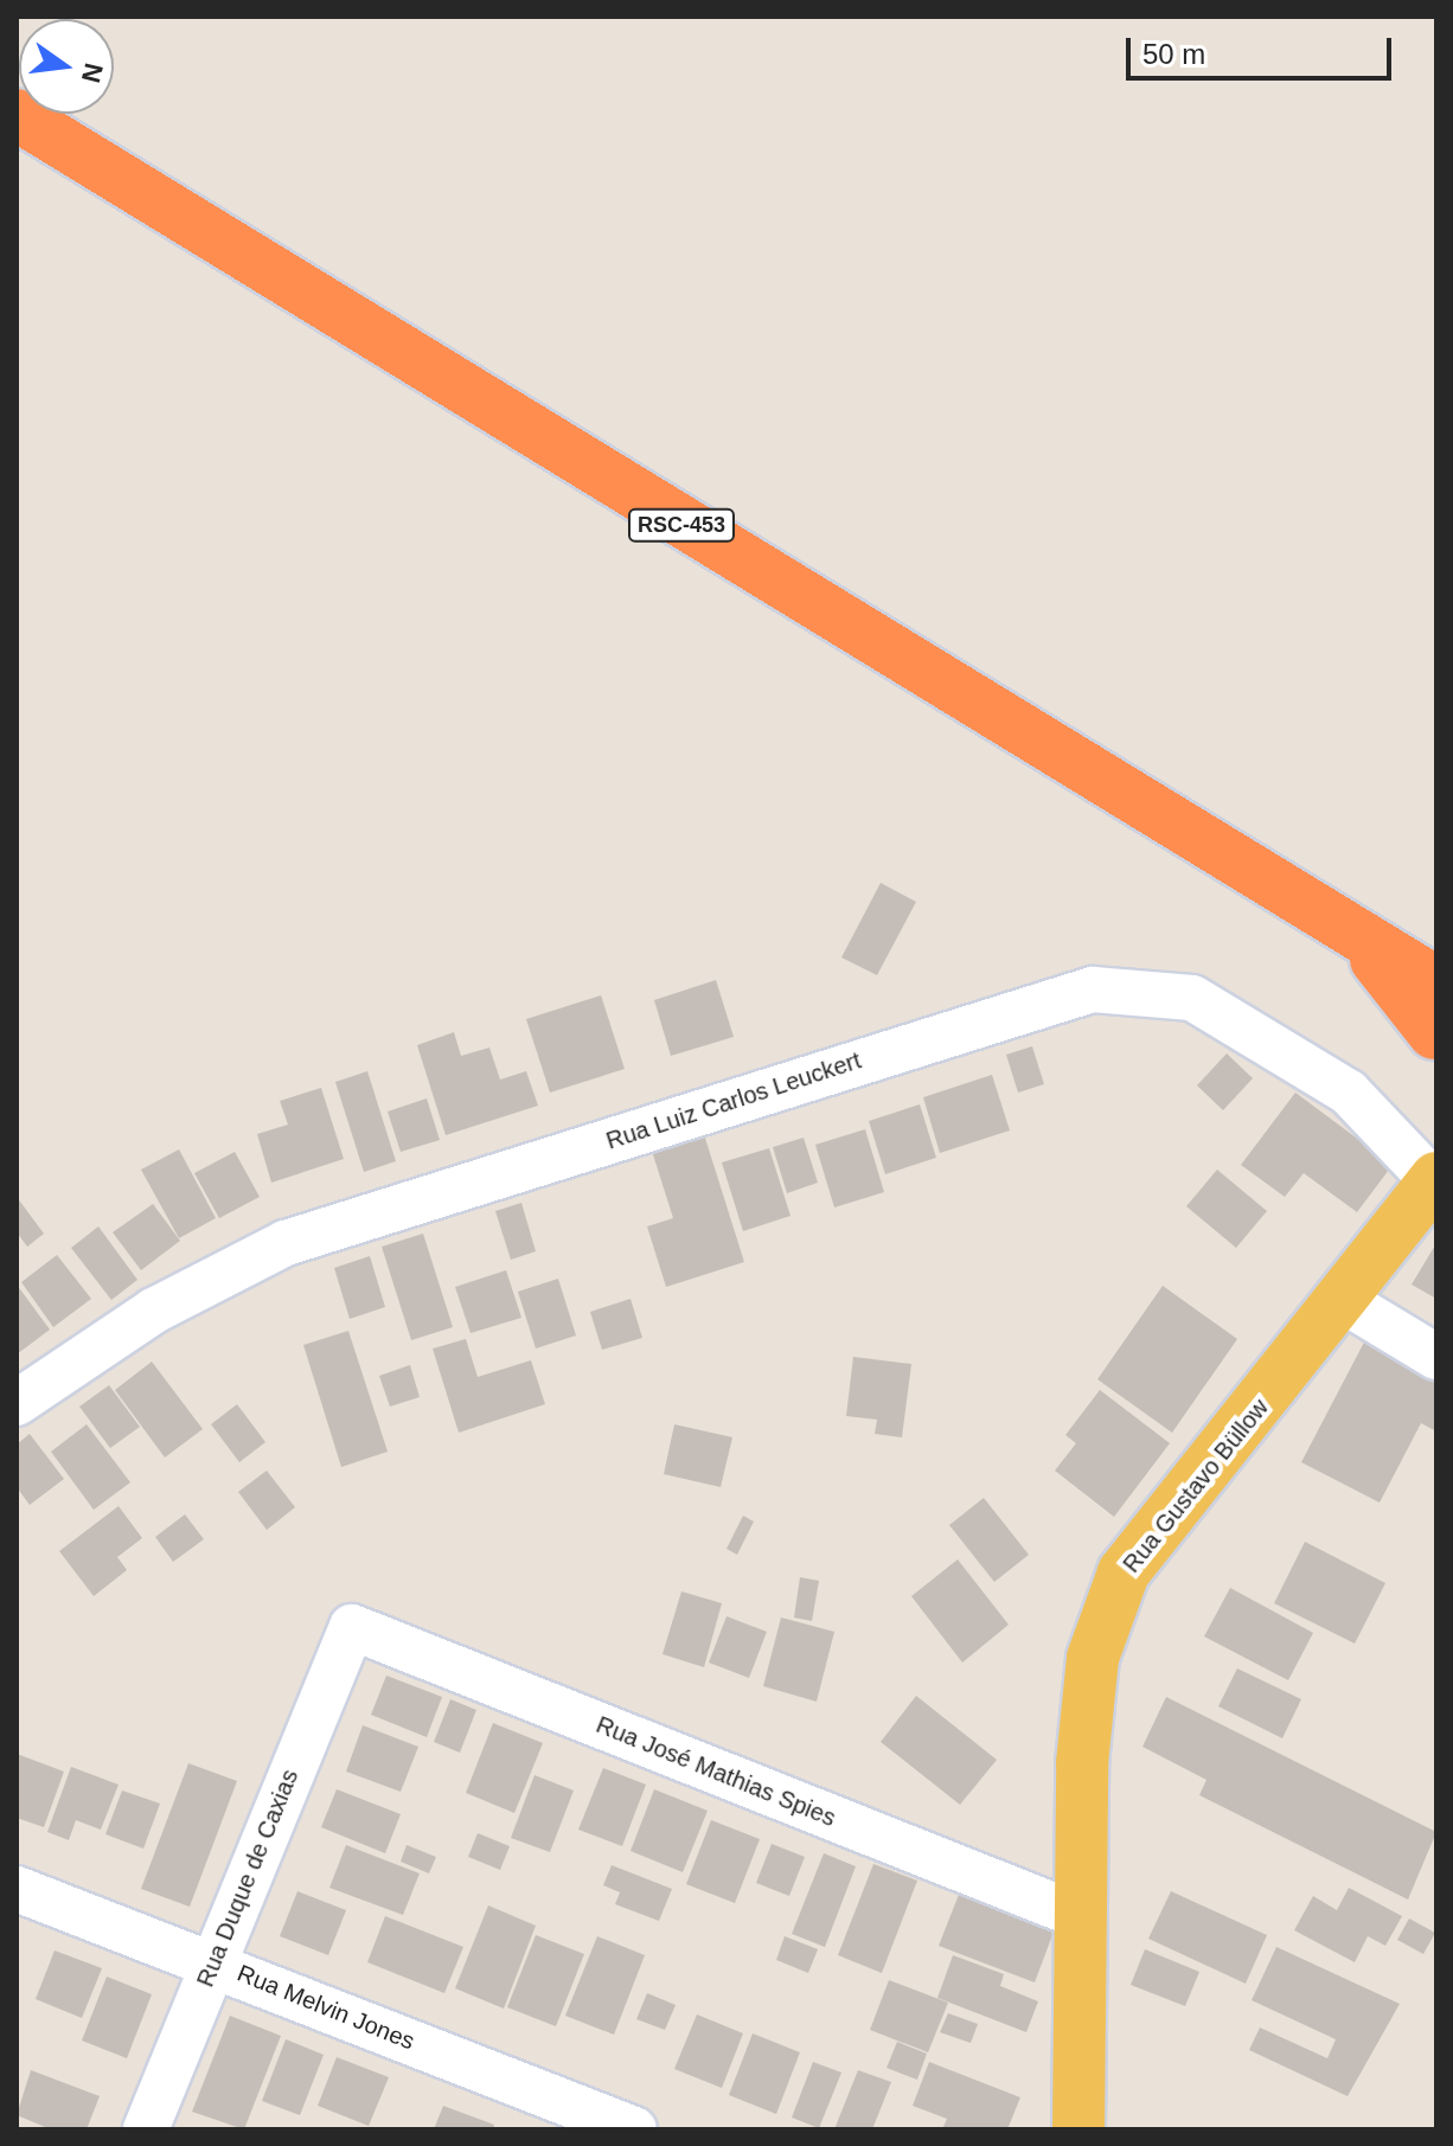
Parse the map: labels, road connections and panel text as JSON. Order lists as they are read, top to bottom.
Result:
{
  "streets": {
    "highway": ["RSC-453"],
    "main road": ["Rua Gustavo Büllow"],
    "street": [
      "Rua Luiz Carlos Leuckert",
      "Rua José Mathias Spies",
      "Rua Duque de Caxias",
      "Rua Melvin Jones"
    ]
  },
  "crossings": [
    ["Rua Luiz Carlos Leuckert", "Rua Gustavo Büllow"],
    ["Rua Gustavo Büllow", "Rua José Mathias Spies"],
    ["Rua José Mathias Spies", "Rua Duque de Caxias"],
    ["Rua Duque de Caxias", "Rua Melvin Jones"]
  ],
  "scale_bar": "50 m",
  "north": "right"
}
